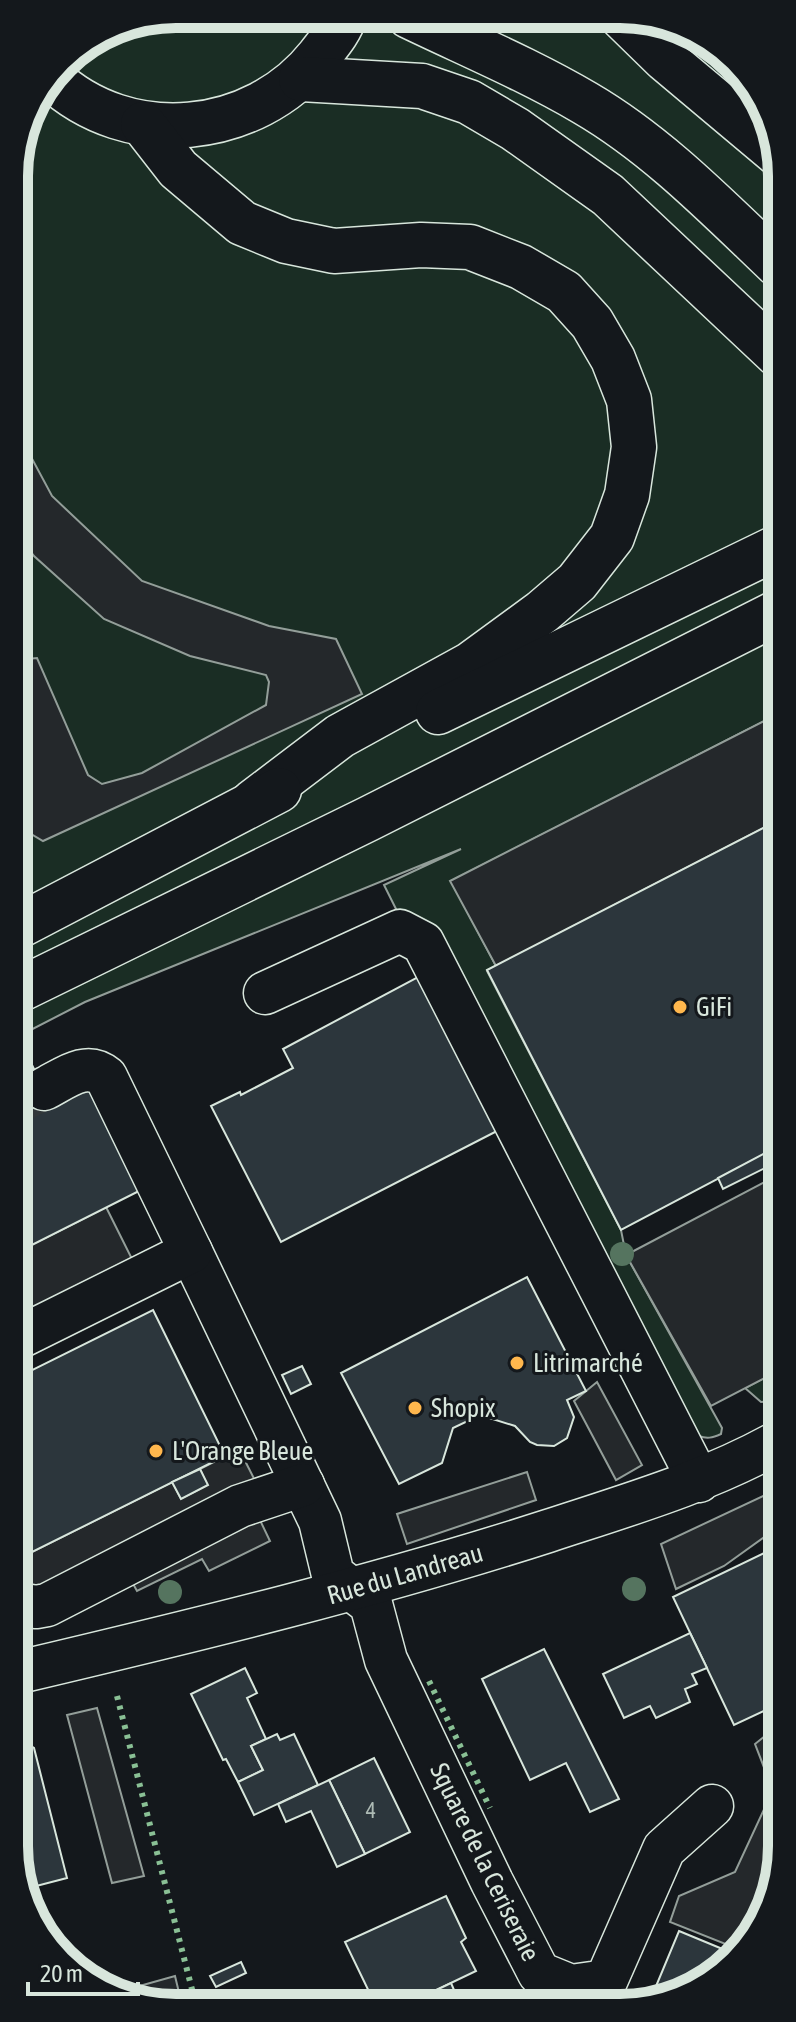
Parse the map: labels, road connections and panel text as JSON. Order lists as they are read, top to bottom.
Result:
{
  "streets": {
    "street": ["Rue du Landreau", "Square de la Ceriseraie"]
  },
  "crossings": [
    ["Rue du Landreau", "Square de la Ceriseraie"]
  ],
  "places": [
    "GiFi",
    "Litrimarché",
    "Shopix",
    "L'Orange Bleue"
  ],
  "house_numbers": ["4"],
  "scale_bar": "20 m"
}
